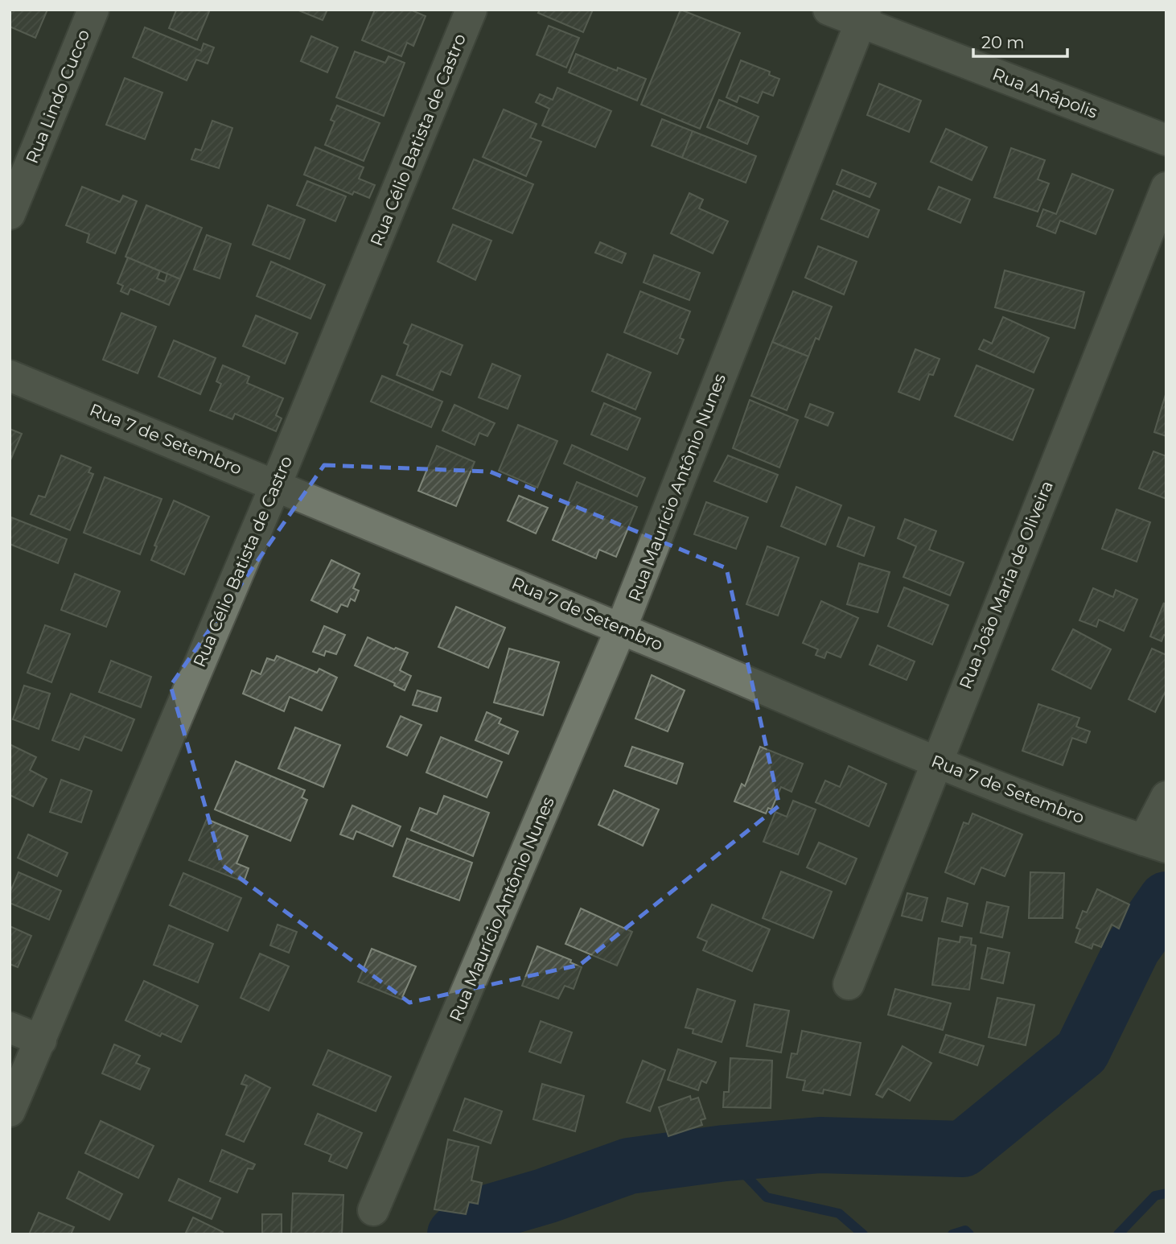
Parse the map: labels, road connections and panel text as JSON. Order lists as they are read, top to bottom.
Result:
{
  "streets": {
    "street": [
      "Rua Anápolis",
      "Rua Lindo Cucco",
      "Rua Célio Batista de Castro",
      "Rua 7 de Setembro",
      "Rua Maurício Antônio Nunes",
      "Rua João Maria de Oliveira"
    ]
  },
  "crossings": [
    ["Rua Anápolis", "Rua Maurício Antônio Nunes"],
    ["Rua Célio Batista de Castro", "Rua 7 de Setembro"],
    ["Rua 7 de Setembro", "Rua Maurício Antônio Nunes"],
    ["Rua 7 de Setembro", "Rua João Maria de Oliveira"]
  ],
  "scale_bar": "20 m"
}
